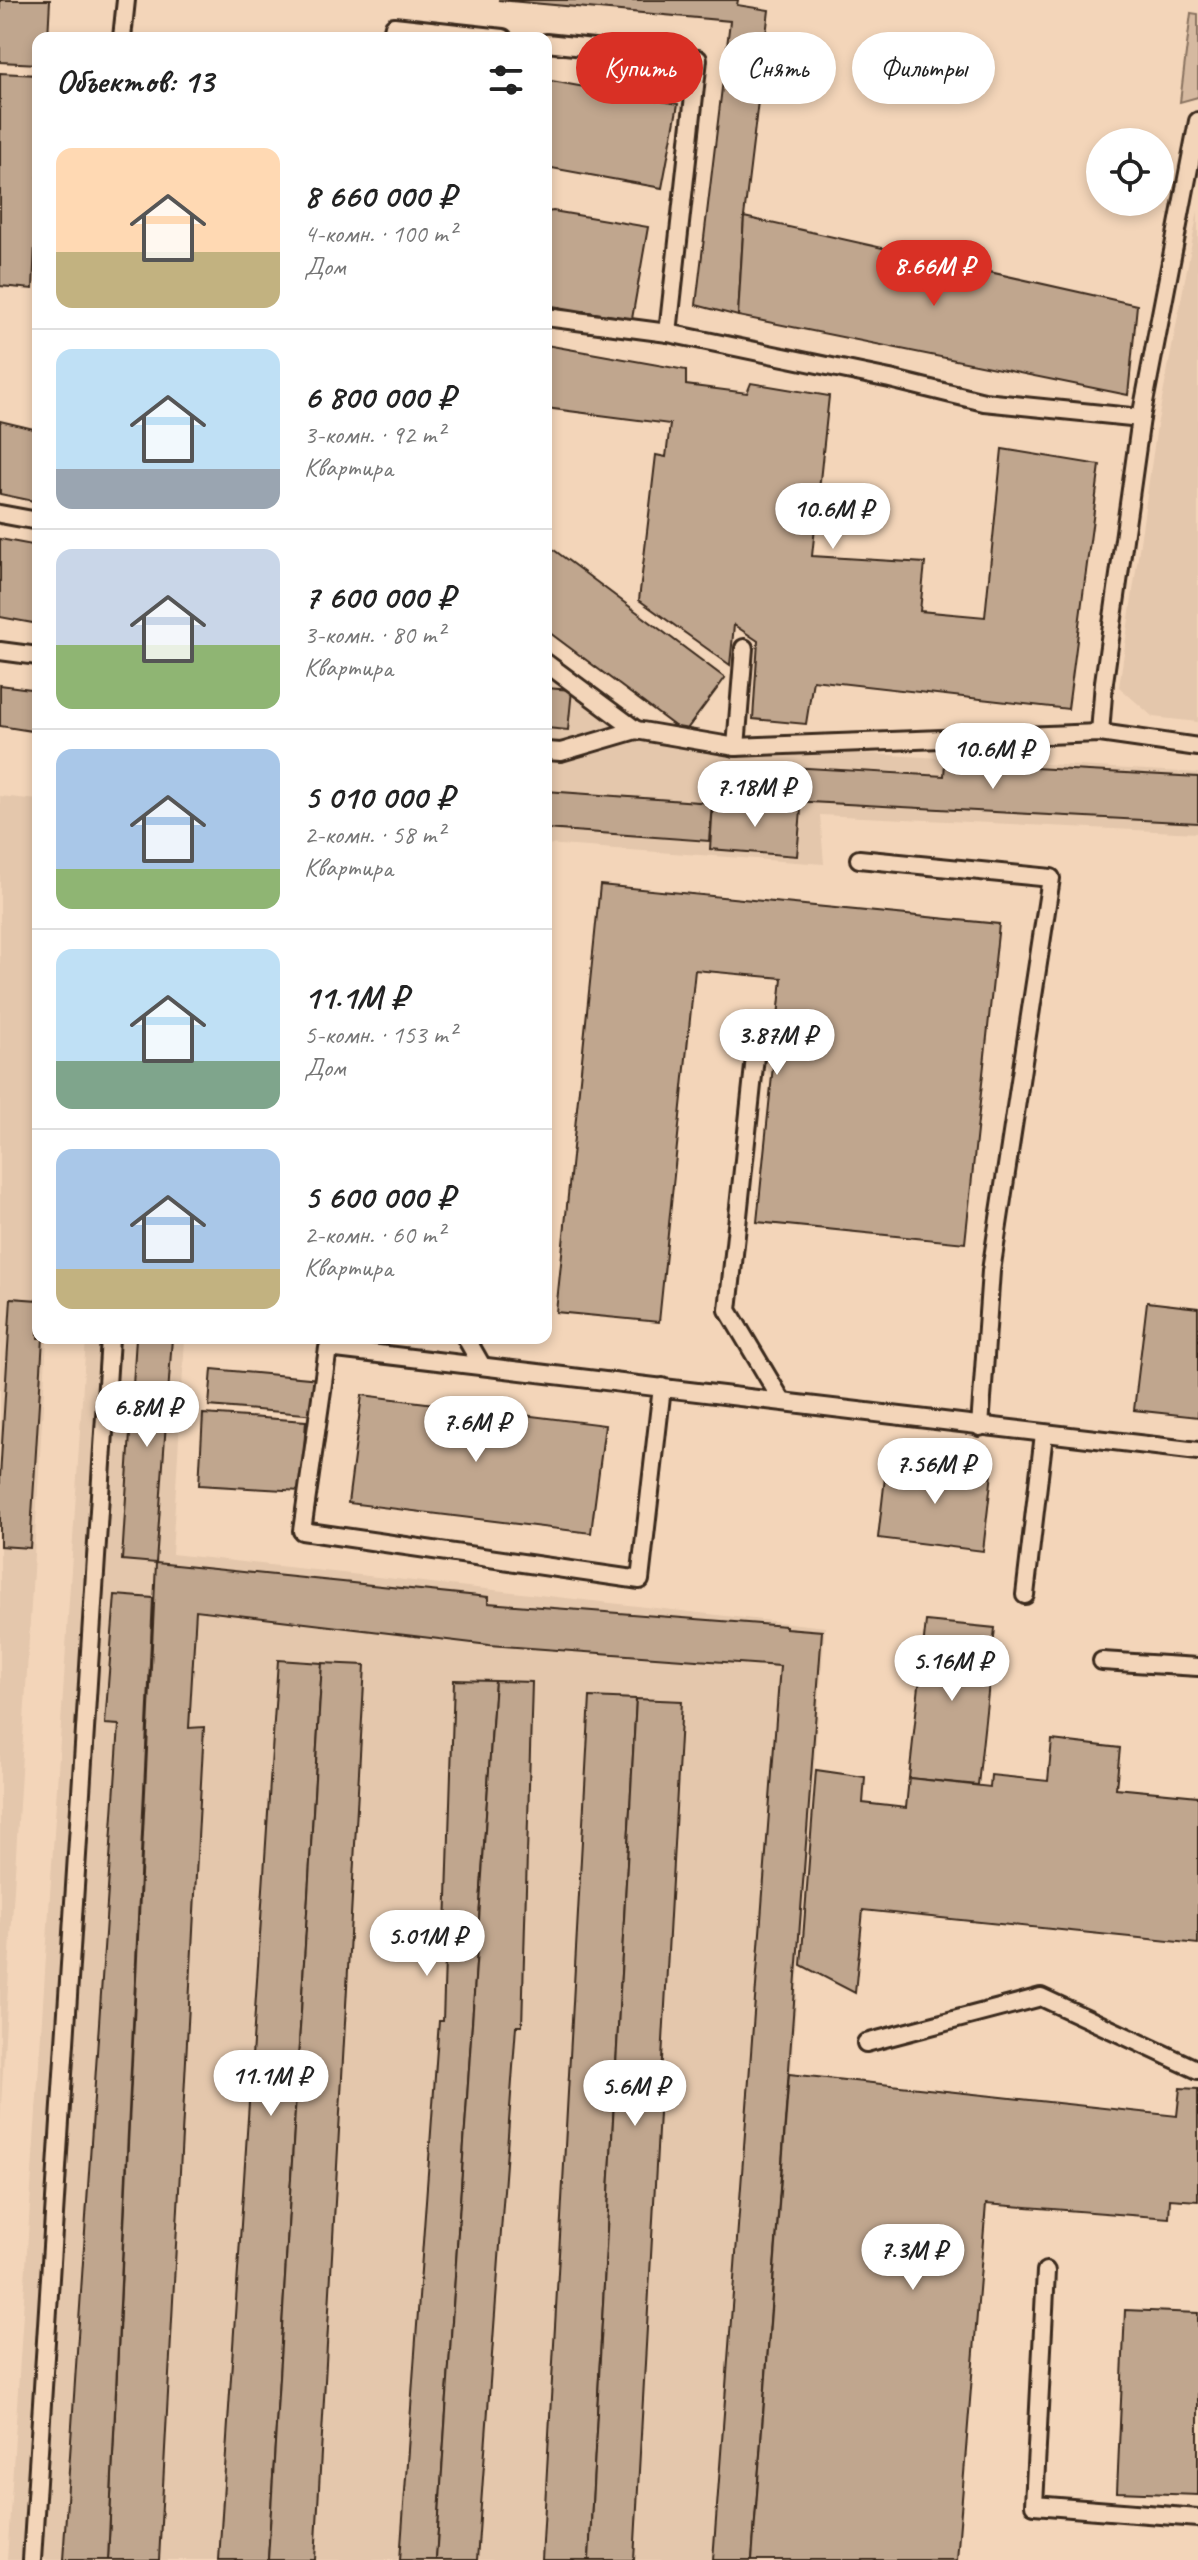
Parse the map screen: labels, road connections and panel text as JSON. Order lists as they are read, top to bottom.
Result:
{
  "page": {
    "chip": ["Купить", "Снять", "Фильтры"],
    "heading": "Объектов: 13",
    "list": [
      {
        "name": "8 660 000 ₽",
        "note": "4-комн. · 100 m² · Дом"
      },
      {
        "name": "6 800 000 ₽",
        "note": "3-комн. · 92 m² · Квартира"
      },
      {
        "name": "7 600 000 ₽",
        "note": "3-комн. · 80 m² · Квартира"
      },
      {
        "name": "5 010 000 ₽",
        "note": "2-комн. · 58 m² · Квартира"
      },
      {
        "name": "11.1M ₽",
        "note": "5-комн. · 153 m² · Дом"
      },
      {
        "name": "5 600 000 ₽",
        "note": "2-комн. · 60 m² · Квартира"
      }
    ],
    "price": [
      "8.66M ₽",
      "10.6M ₽",
      "10.6M ₽",
      "7.18M ₽",
      "3.87M ₽",
      "6.8M ₽",
      "7.6M ₽",
      "7.56M ₽",
      "5.16M ₽",
      "5.01M ₽",
      "11.1M ₽",
      "5.6M ₽",
      "7.3M ₽"
    ]
  }
}
